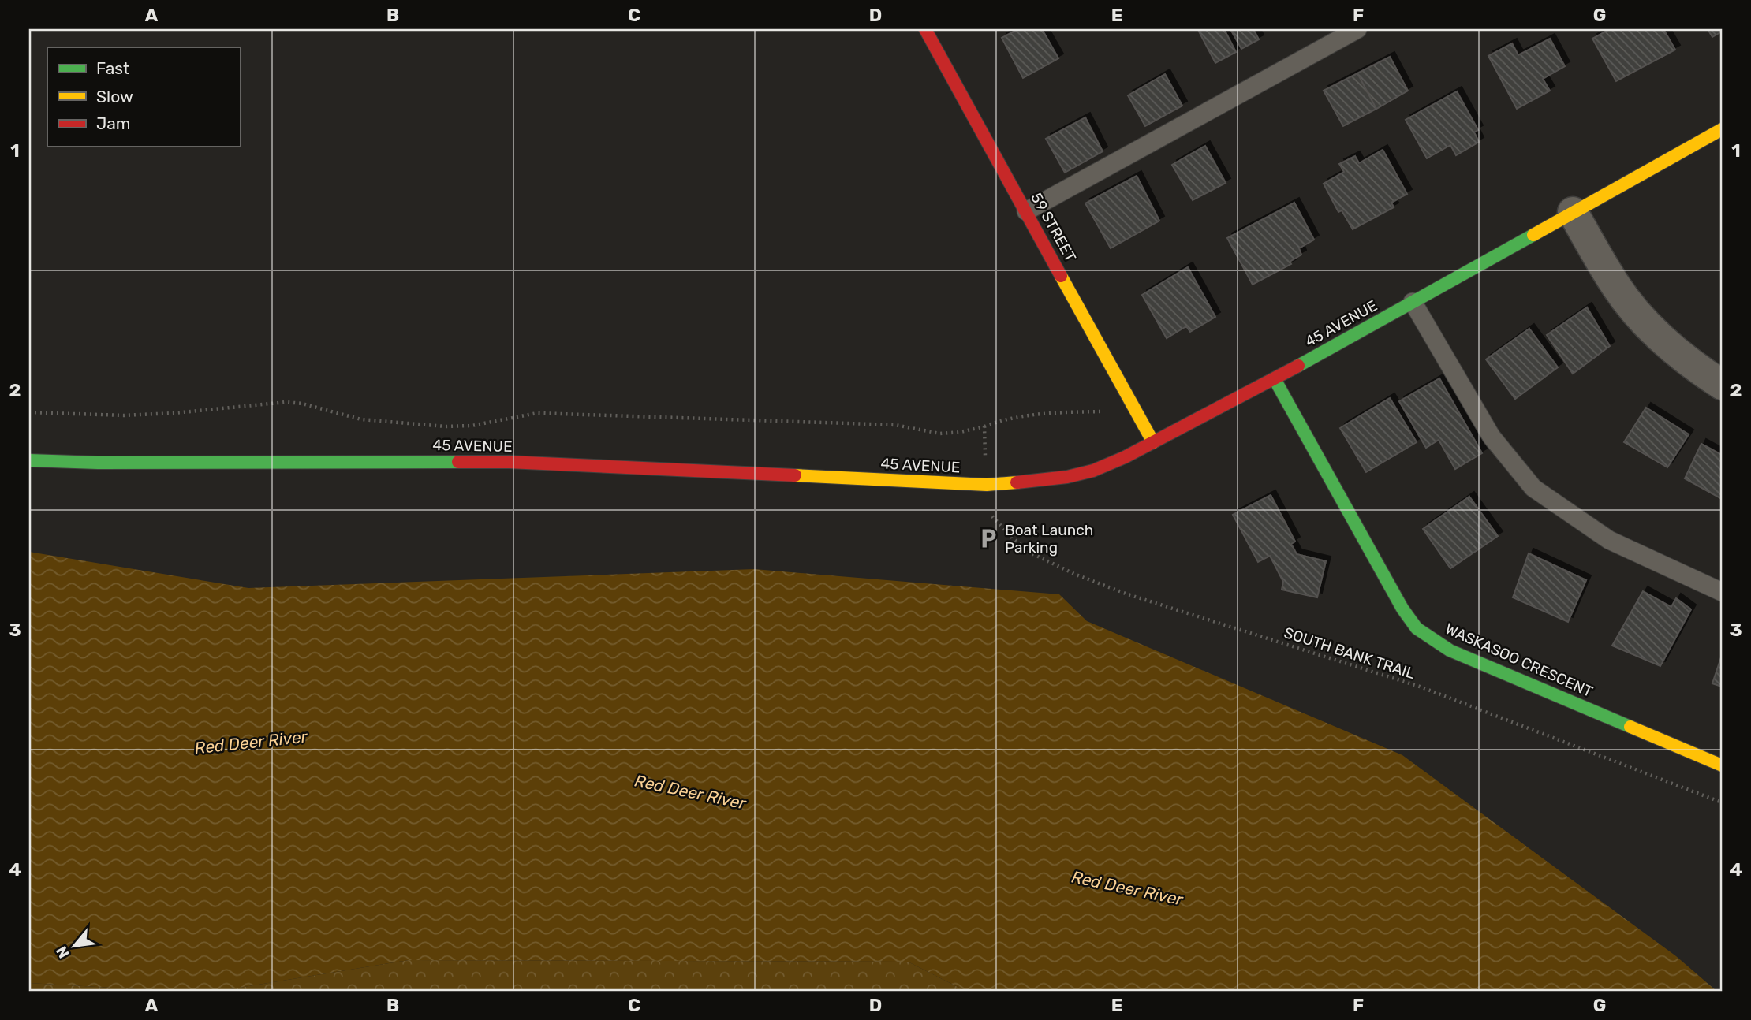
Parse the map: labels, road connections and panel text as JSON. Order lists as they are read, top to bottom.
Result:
{
  "streets": {
    "street": ["59 STREET", "45 AVENUE", "WASKASOO CRESCENT"],
    "path": ["SOUTH BANK TRAIL"]
  },
  "crossings": [
    ["59 STREET", "45 AVENUE"],
    ["45 AVENUE", "WASKASOO CRESCENT"]
  ],
  "water": ["Red Deer River"],
  "places": {
    "parking": ["Boat Launch Parking"]
  },
  "legend": ["Fast", "Slow", "Jam"],
  "north": "bottom left",
  "grid": {
    "columns": [
      "A",
      "B",
      "C",
      "D",
      "E",
      "F",
      "G"
    ],
    "rows": [
      "1",
      "2",
      "3",
      "4"
    ]
  }
}
